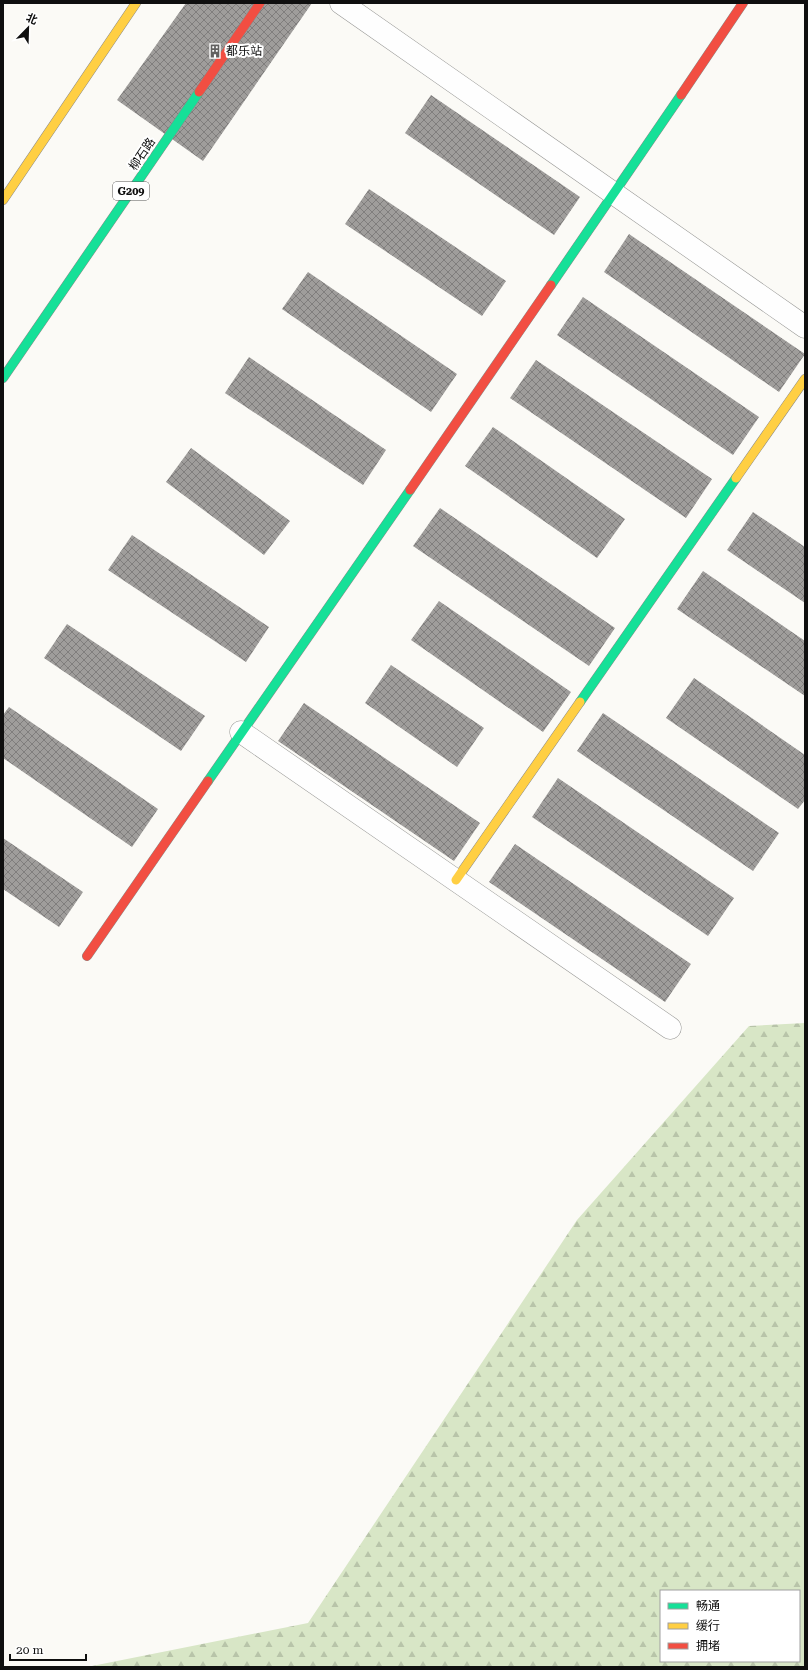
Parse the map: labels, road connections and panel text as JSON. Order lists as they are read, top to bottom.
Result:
{
  "streets": {
    "main road": ["柳石路", "G209"]
  },
  "places": {
    "building": ["都乐站"]
  },
  "legend": ["畅通", "缓行", "拥堵"],
  "scale_bar": "20 m",
  "north": "top right"
}
